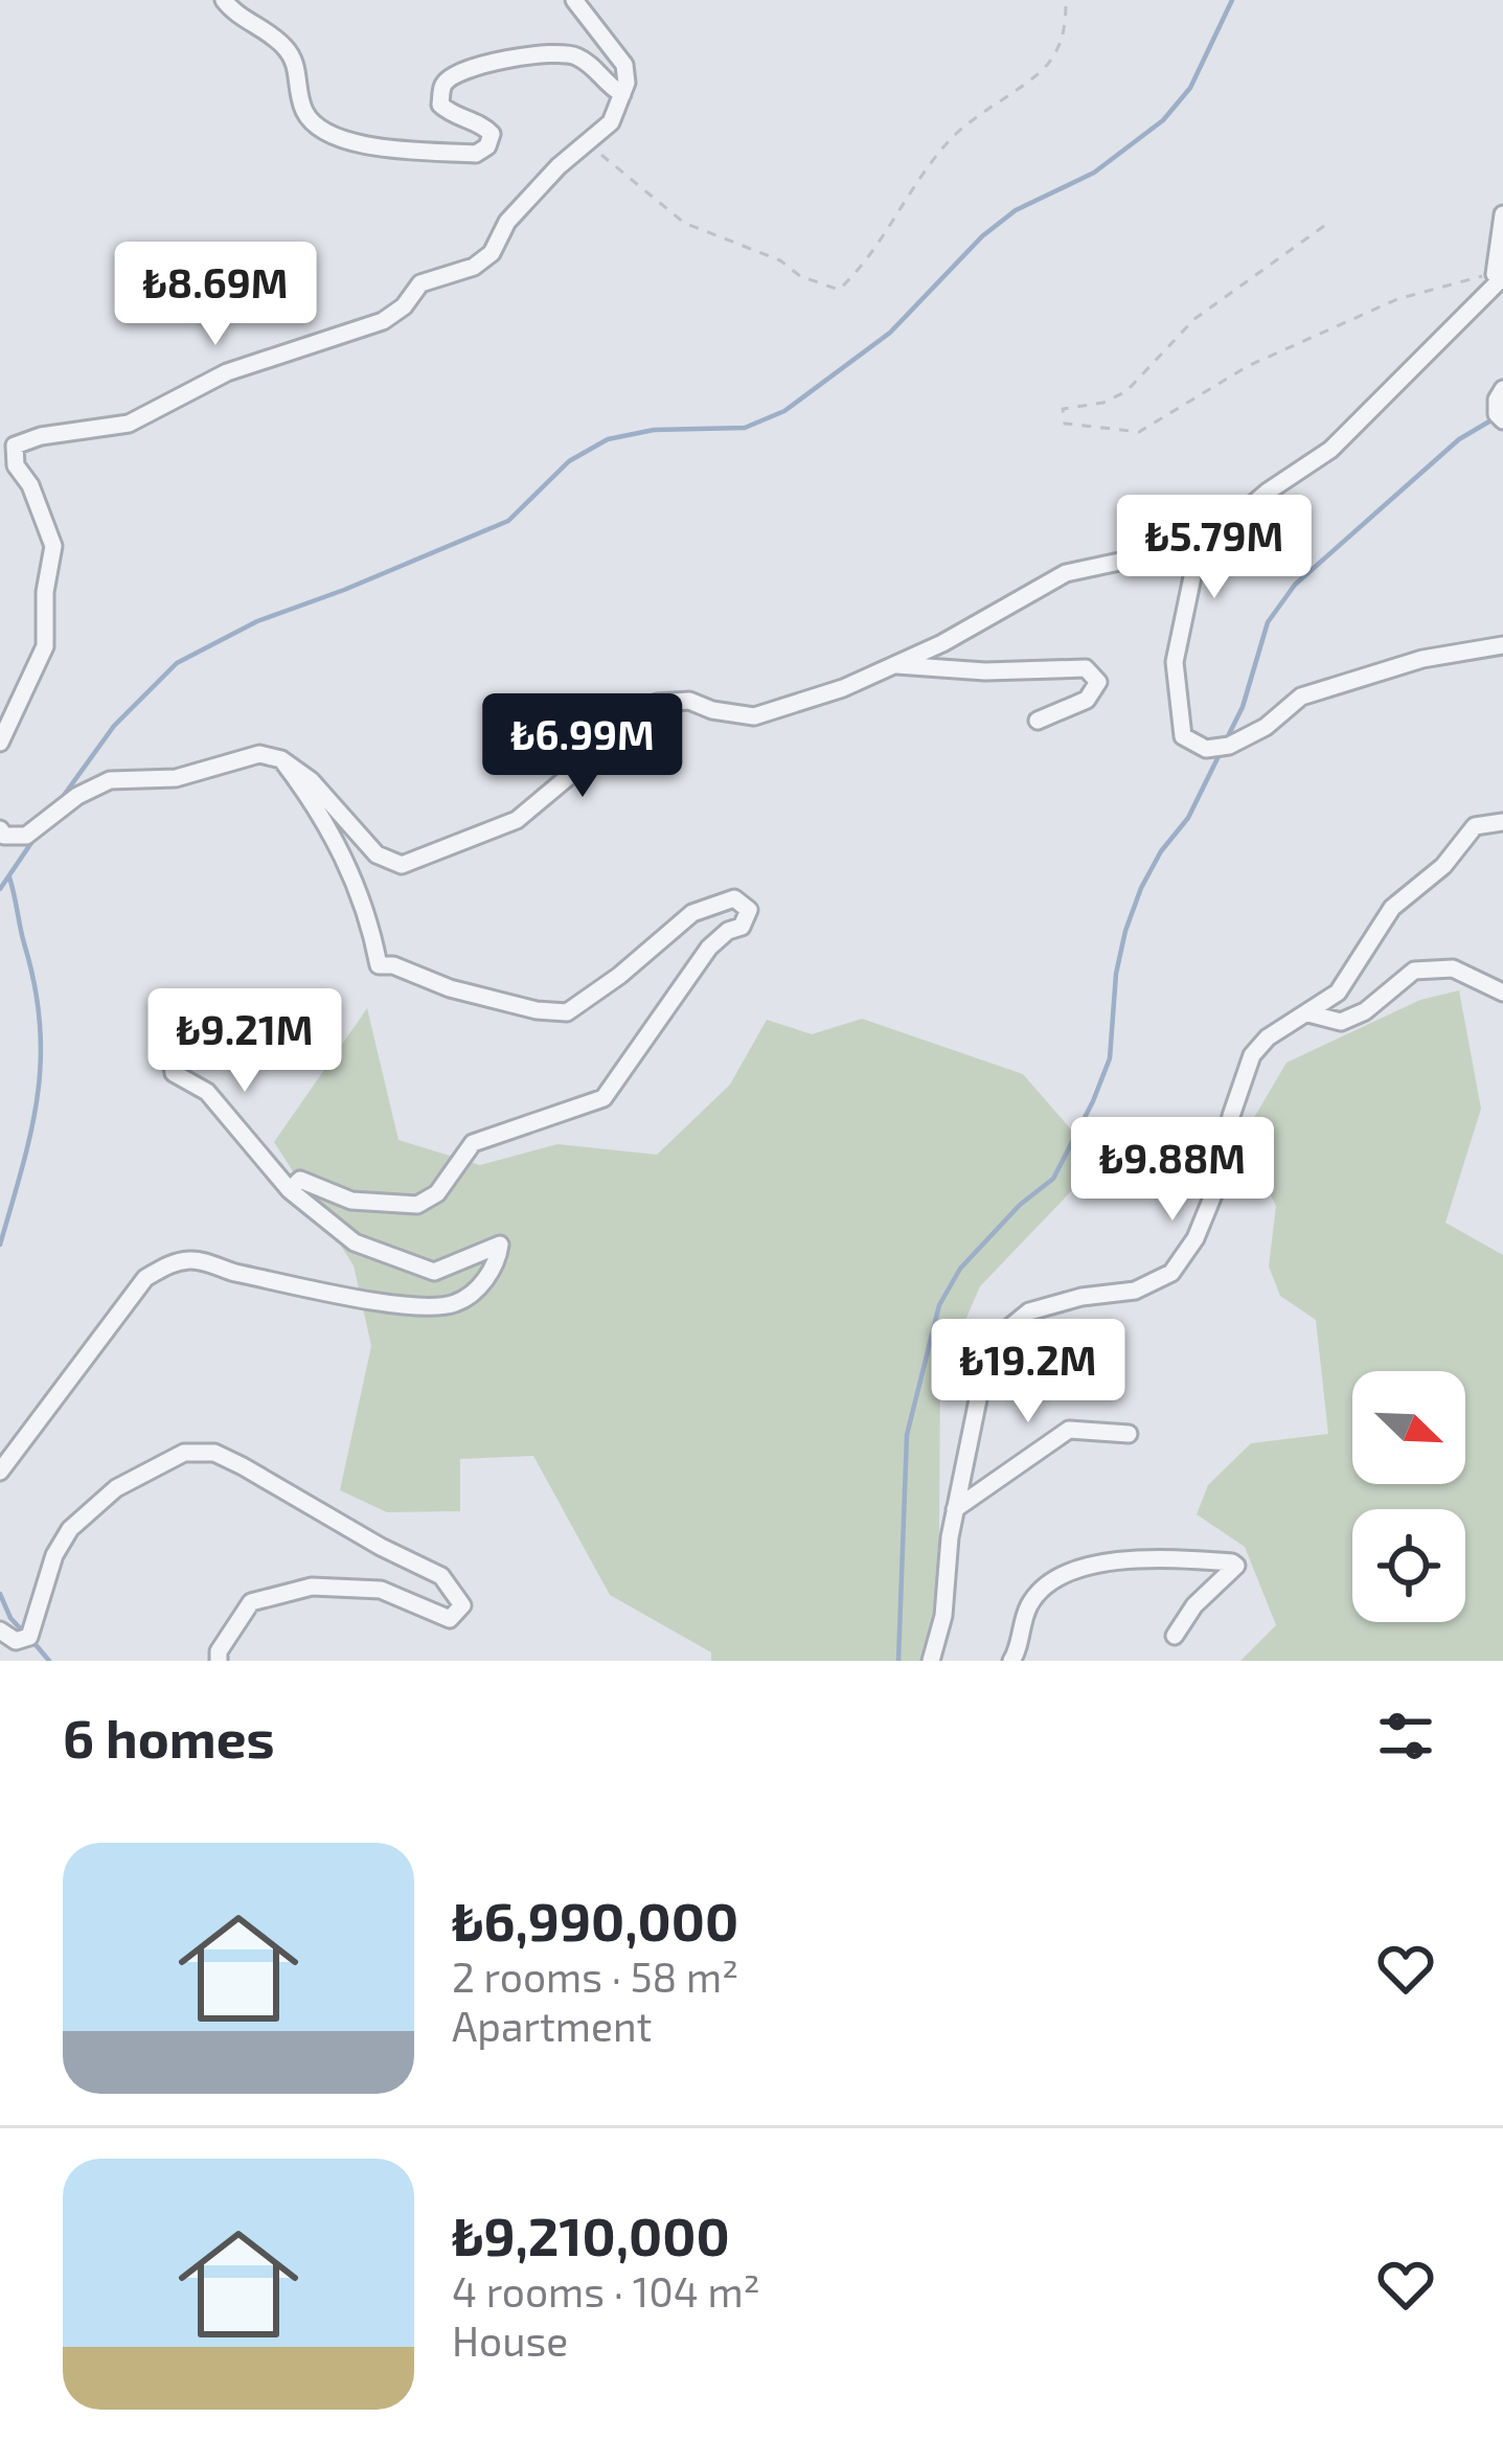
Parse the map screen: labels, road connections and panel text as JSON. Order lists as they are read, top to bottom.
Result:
{
  "north": "bottom right",
  "page": {
    "price": [
      "₺8.69M",
      "₺5.79M",
      "₺6.99M",
      "₺9.21M",
      "₺9.88M",
      "₺19.2M"
    ],
    "heading": "6 homes",
    "list": [
      {
        "name": "₺6,990,000",
        "note": "2 rooms · 58 m² · Apartment"
      },
      {
        "name": "₺9,210,000",
        "note": "4 rooms · 104 m² · House"
      }
    ]
  }
}
